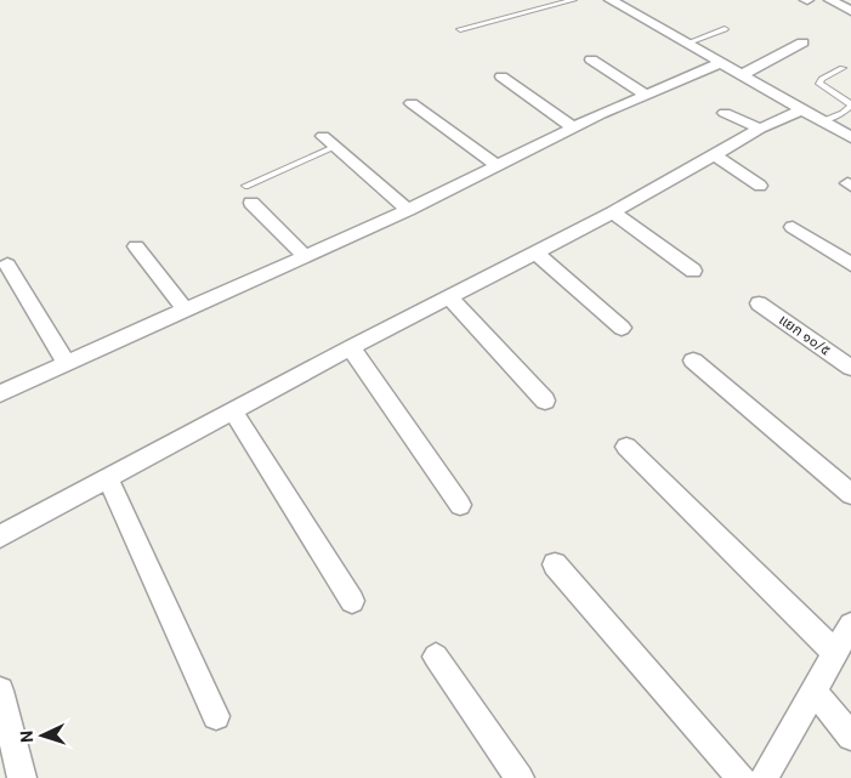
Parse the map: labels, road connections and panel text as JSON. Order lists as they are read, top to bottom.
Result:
{
  "streets": {
    "street": ["แยก ๑๐/๕"]
  },
  "north": "left"
}
